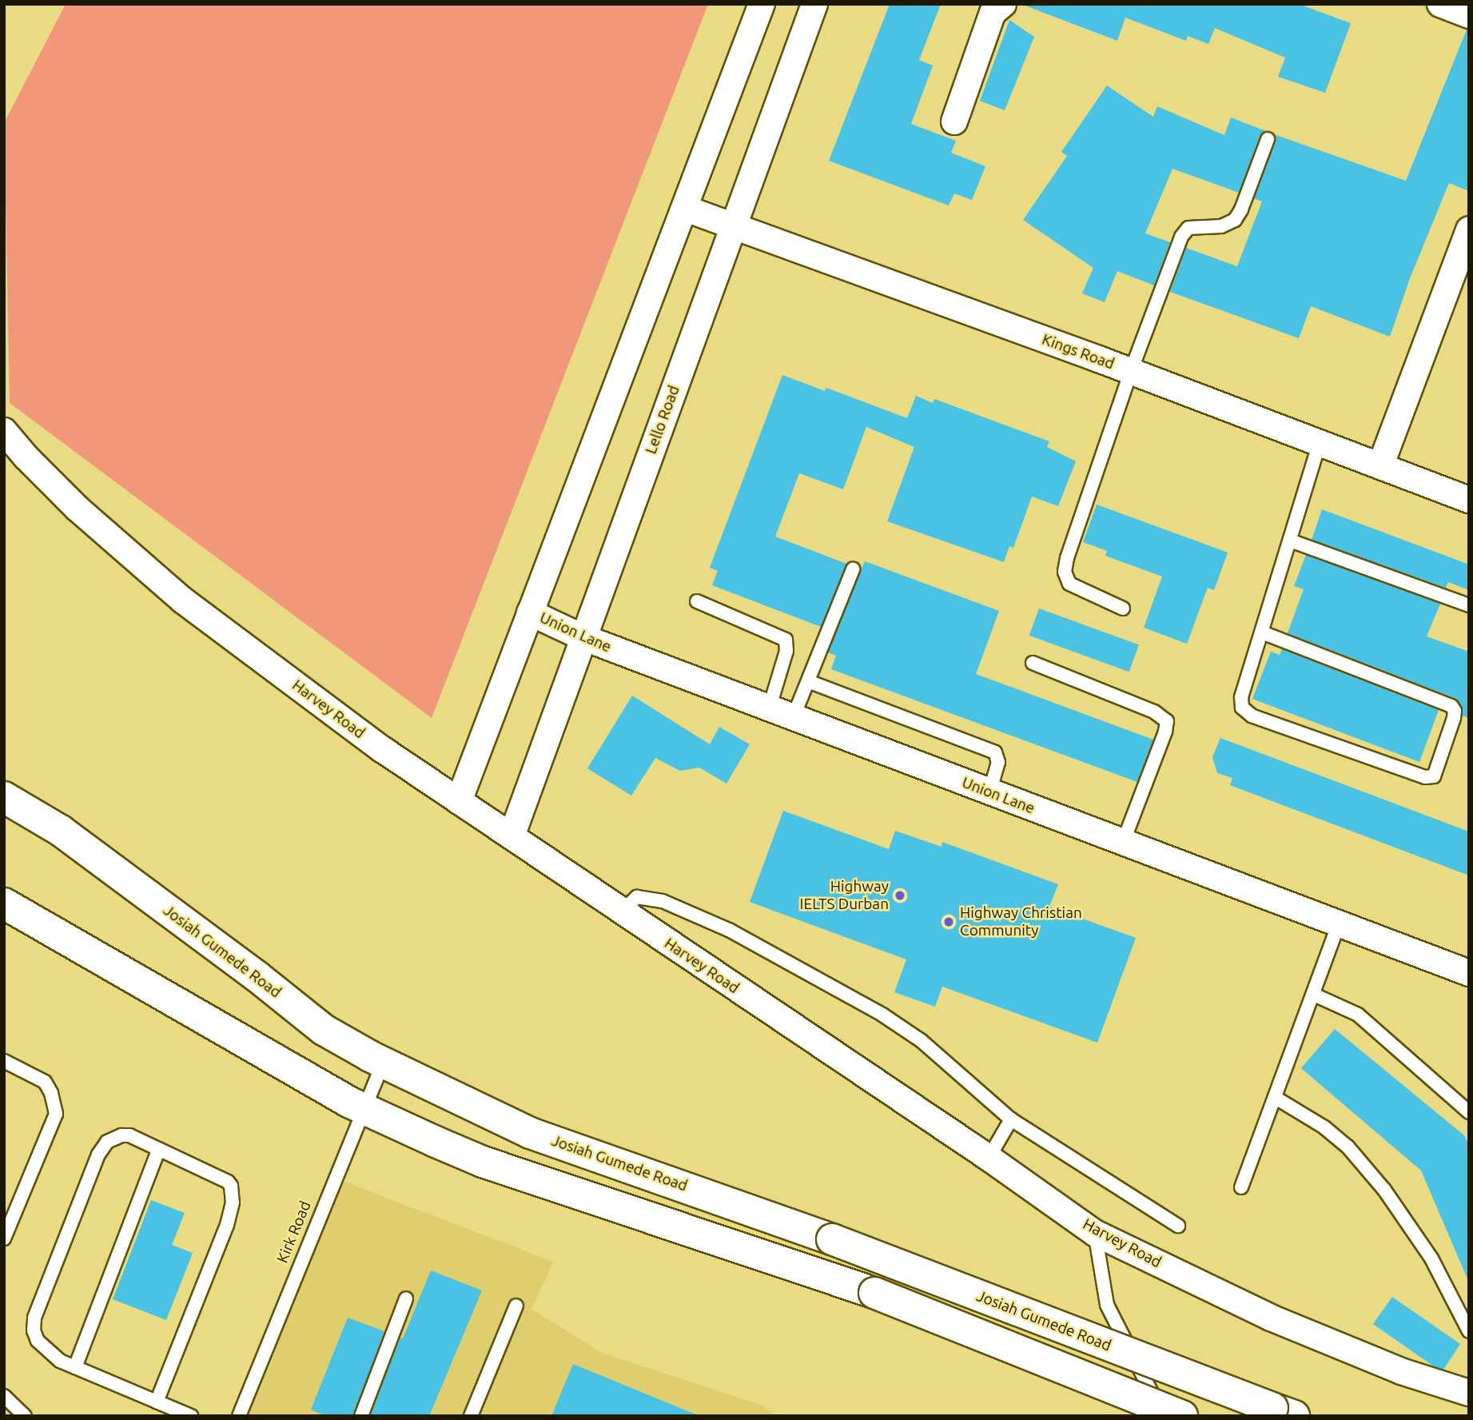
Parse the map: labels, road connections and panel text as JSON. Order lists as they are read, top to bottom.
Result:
{
  "streets": {
    "main road": ["Josiah Gumede Road"],
    "street": [
      "Kings Road",
      "Lello Road",
      "Union Lane",
      "Harvey Road"
    ],
    "lane": ["Kirk Road"]
  },
  "crossings": [
    ["Kings Road", "Lello Road"],
    ["Lello Road", "Union Lane"],
    ["Lello Road", "Harvey Road"],
    ["Josiah Gumede Road", "Kirk Road"]
  ],
  "places": ["Highway IELTS Durban", "Highway Christian Community"]
}
